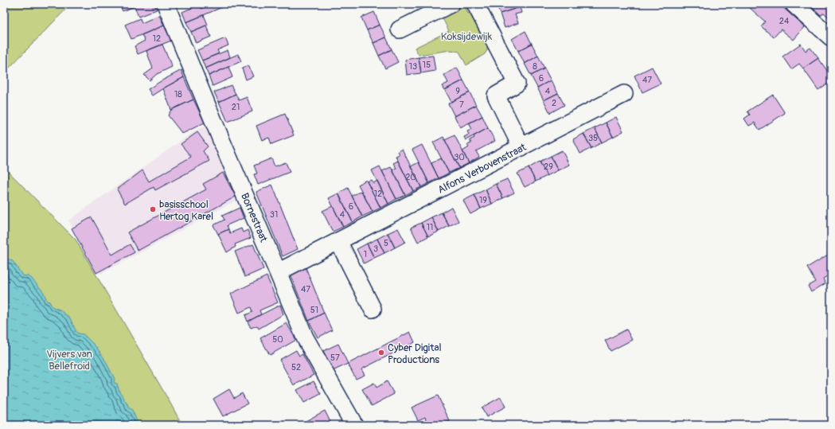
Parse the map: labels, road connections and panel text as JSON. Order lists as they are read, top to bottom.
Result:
{
  "streets": {
    "street": ["Alfons Verbovenstraat", "Bornestraat"]
  },
  "crossings": [
    ["Alfons Verbovenstraat", "Bornestraat"]
  ],
  "parks": ["Koksijdewijk", "Vijvers van Bellefroid"],
  "places": ["basisschool Hertog Karel", "Cyber Digital Productions"],
  "house_numbers": [
    "24",
    "12",
    "15",
    "13",
    "8",
    "6",
    "47",
    "9",
    "4",
    "18",
    "2",
    "7",
    "21",
    "35",
    "30",
    "29",
    "20",
    "12",
    "19",
    "6",
    "31",
    "4",
    "11",
    "5",
    "3",
    "1",
    "47",
    "51",
    "50",
    "57",
    "52"
  ]
}
